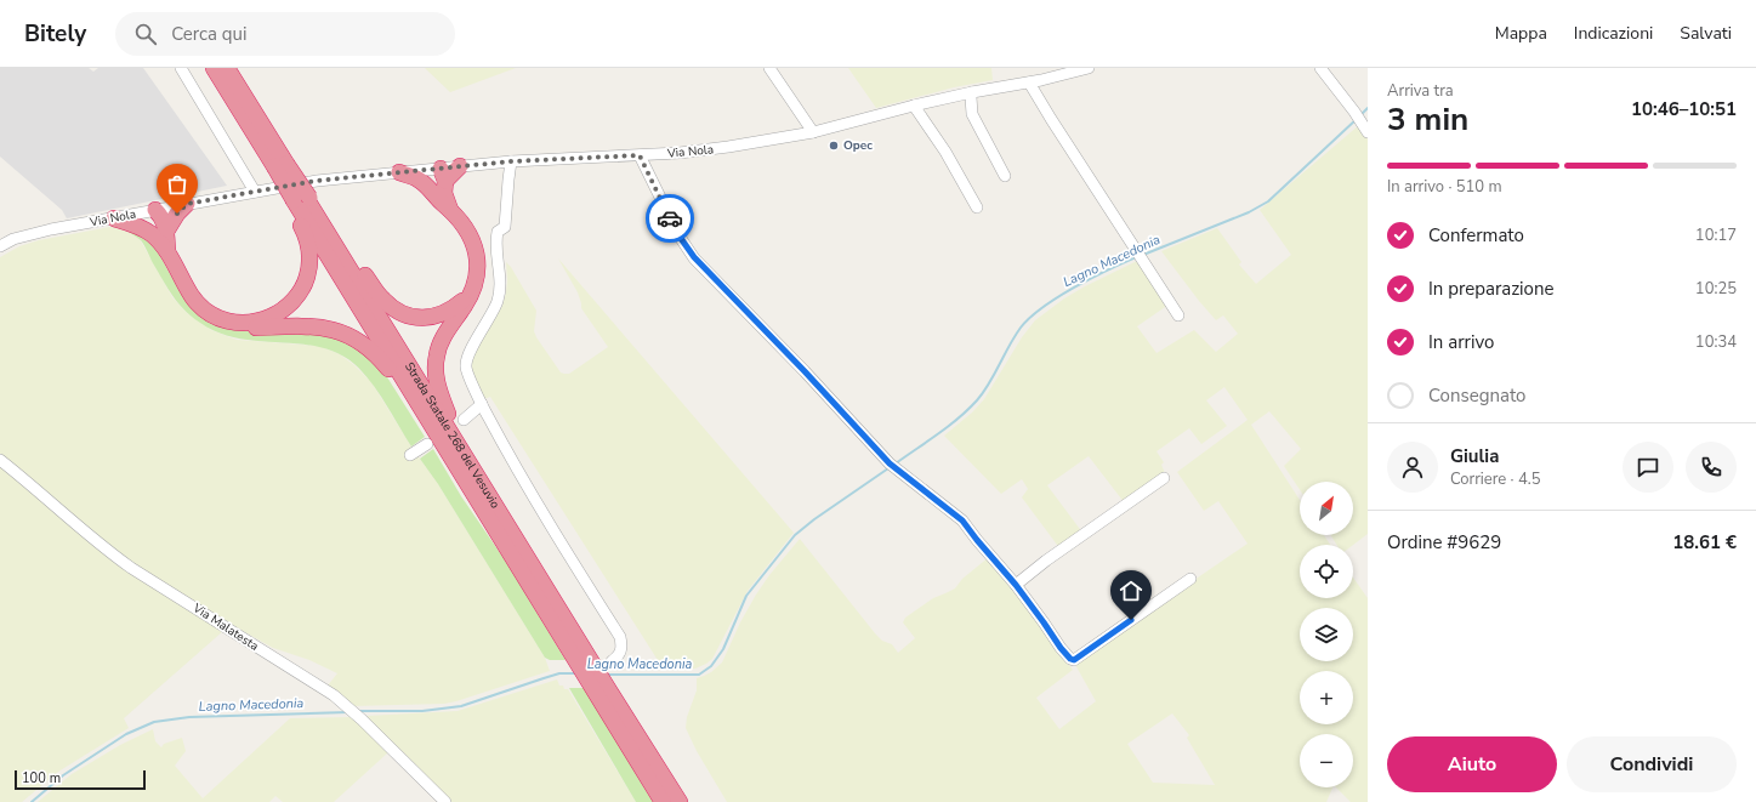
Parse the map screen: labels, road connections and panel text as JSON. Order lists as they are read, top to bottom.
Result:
{
  "streets": {
    "highway": ["Strada Statale 268 del Vesuvio"],
    "street": ["Via Nola", "Via Malatesta"]
  },
  "water": ["Lagno Macedonia"],
  "places": ["Opec"],
  "scale_bar": "100 m",
  "north": "top right",
  "page": {
    "header": "Bitely",
    "search": "Cerca qui",
    "nav": ["Mappa", "Indicazioni", "Salvati"],
    "heading": ["3 min", "Arriva tra", "10:46–10:51"],
    "panel": [
      "Giulia",
      "Corriere · 4.5",
      "Ordine #9629",
      "18.61 €"
    ],
    "bar": "In arrivo · 510 m",
    "list": [
      ["Confermato", "10:17"],
      ["In preparazione", "10:25"],
      ["In arrivo", "10:34"],
      "Consegnato"
    ],
    "map_buttons": ["+", "−"],
    "buttons": ["Aiuto", "Condividi"],
    "scale": "100 m"
  }
}
